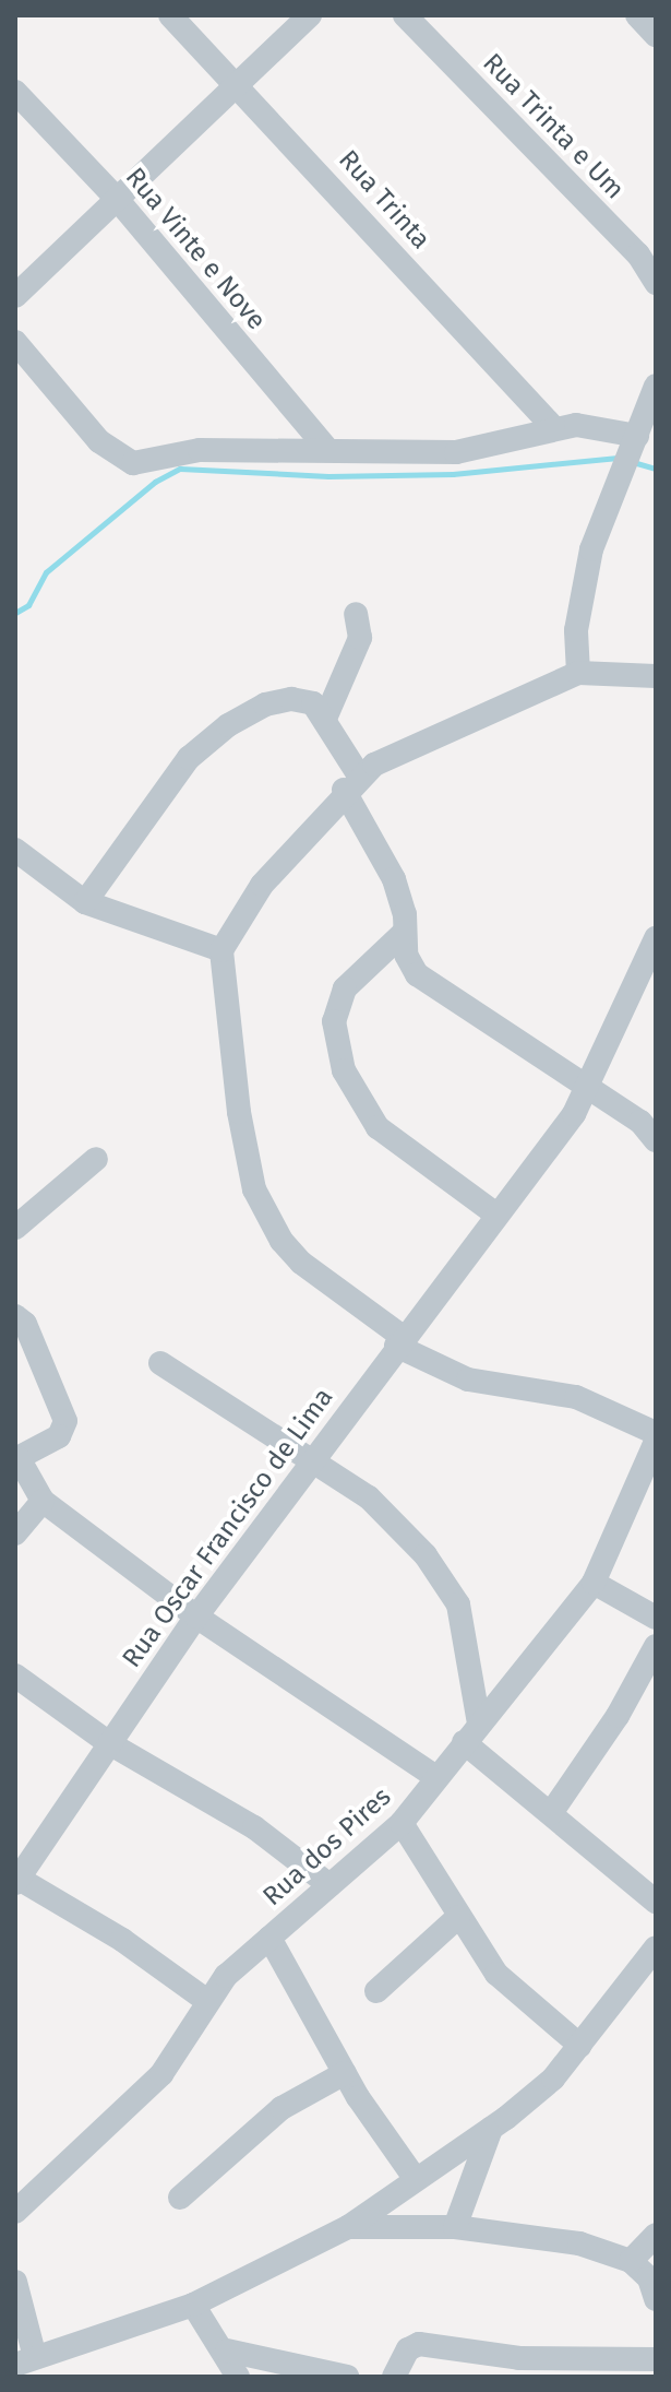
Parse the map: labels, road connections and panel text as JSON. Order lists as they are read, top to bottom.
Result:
{
  "streets": {
    "street": [
      "Rua Trinta e Um",
      "Rua Trinta",
      "Rua Vinte e Nove",
      "Rua Oscar Francisco de Lima",
      "Rua dos Pires"
    ]
  }
}
